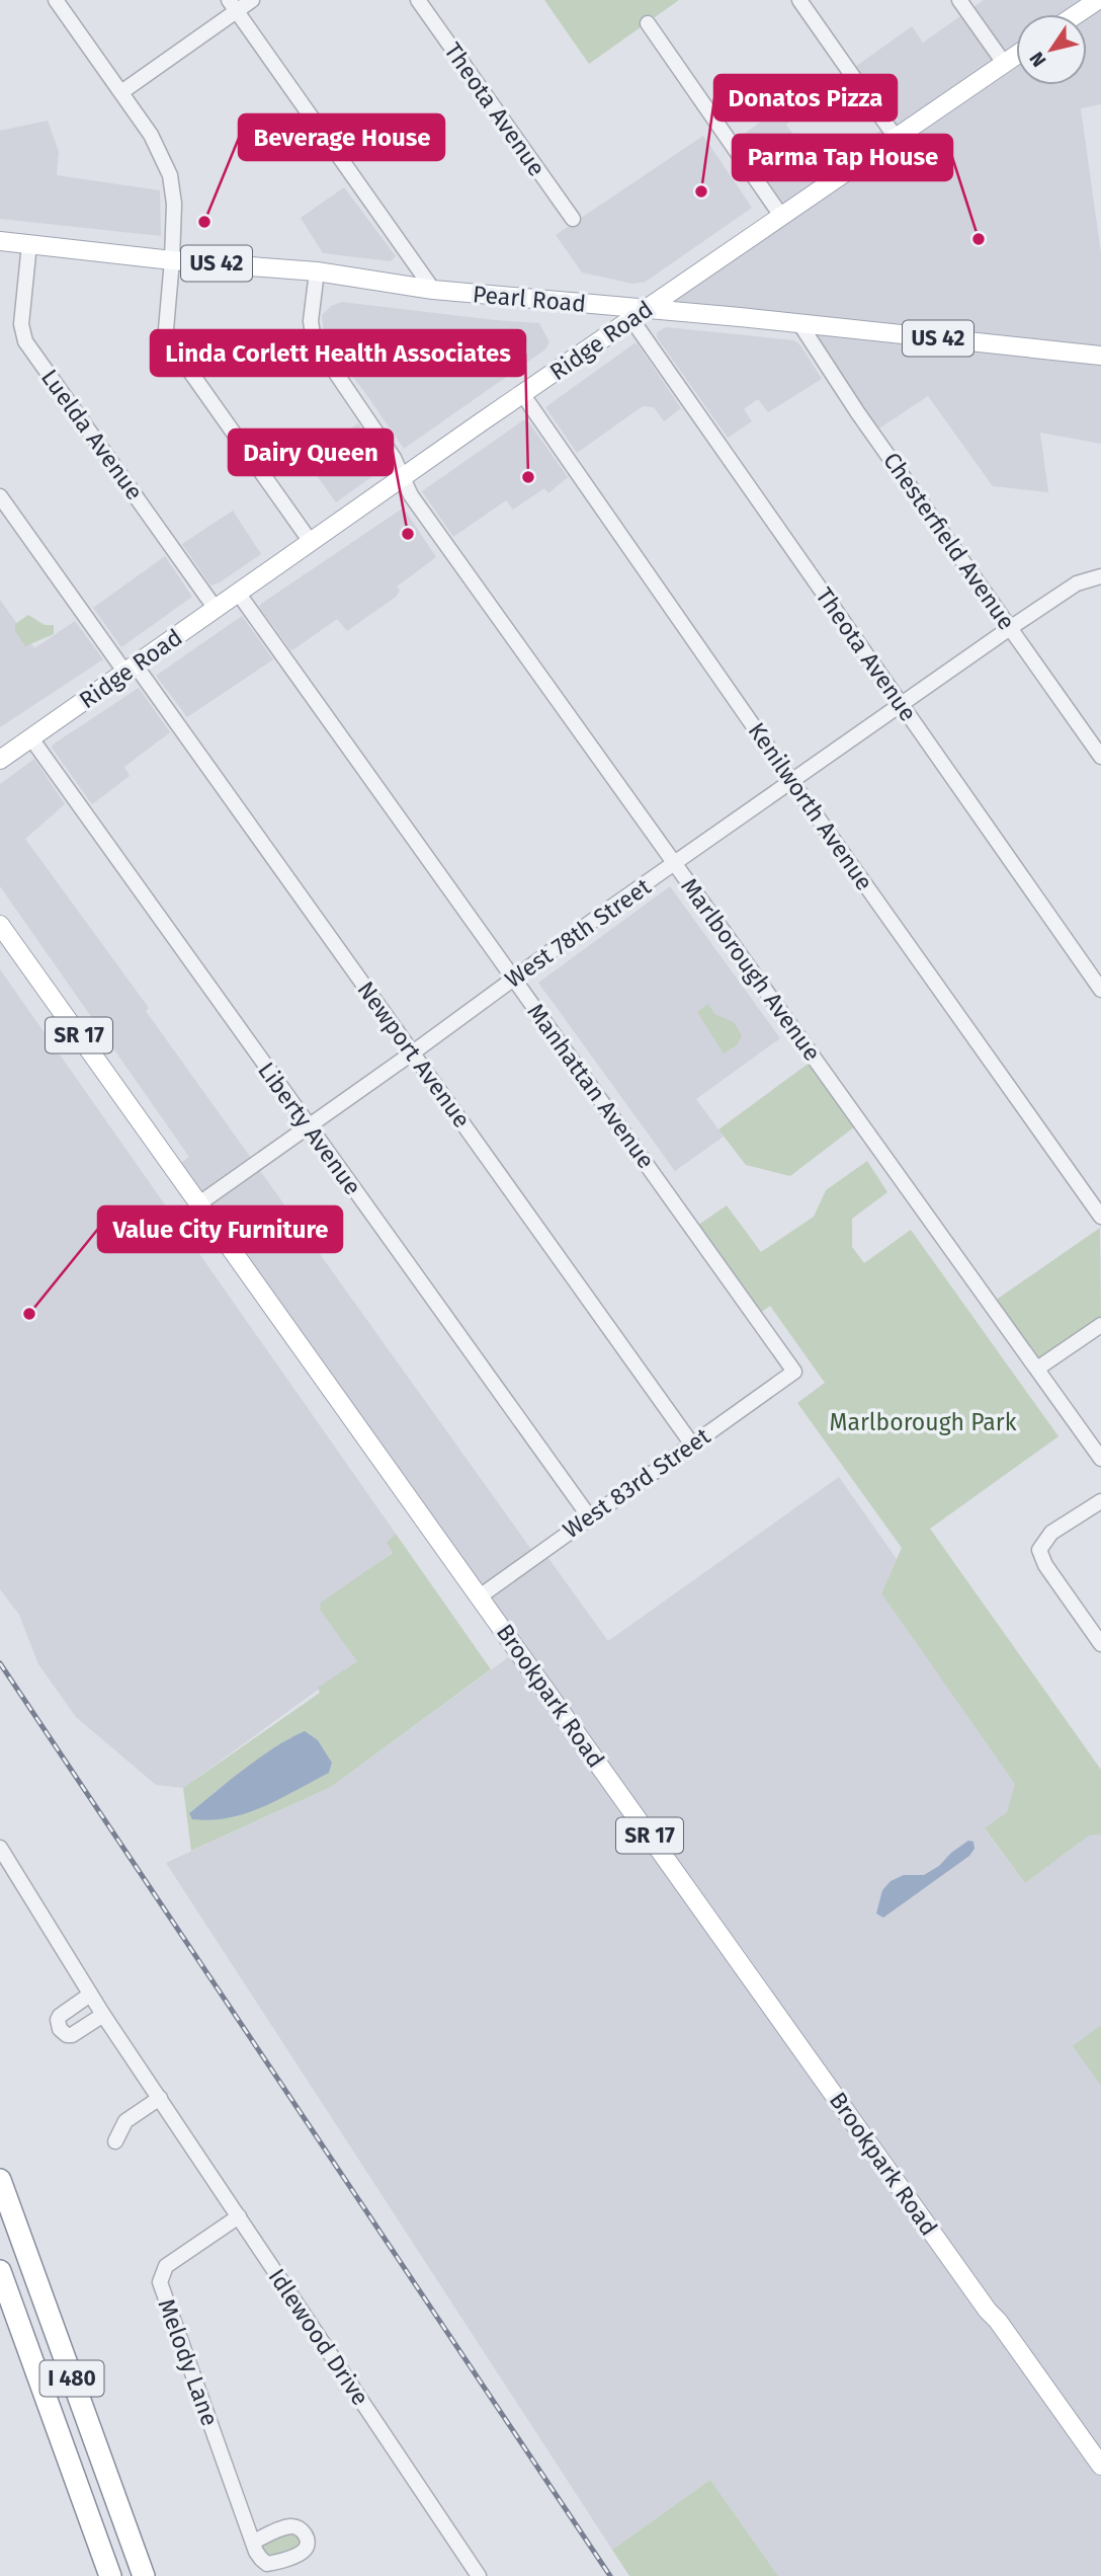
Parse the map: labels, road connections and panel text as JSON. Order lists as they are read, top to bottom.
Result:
{
  "streets": {
    "highway": ["I 480"],
    "main road": [
      "US 42",
      "Pearl Road",
      "Ridge Road",
      "SR 17",
      "Brookpark Road"
    ],
    "street": [
      "Theota Avenue",
      "Luelda Avenue",
      "Chesterfield Avenue",
      "Kenilworth Avenue",
      "West 78th Street",
      "Marlborough Avenue",
      "Newport Avenue",
      "Manhattan Avenue",
      "Liberty Avenue",
      "West 83rd Street",
      "Idlewood Drive",
      "Melody Lane"
    ]
  },
  "crossings": [
    ["Theota Avenue", "Pearl Road"],
    ["Theota Avenue", "Ridge Road"],
    ["Theota Avenue", "West 78th Street"],
    ["Pearl Road", "Ridge Road"],
    ["Pearl Road", "Luelda Avenue"],
    ["Pearl Road", "Chesterfield Avenue"],
    ["Pearl Road", "Marlborough Avenue"],
    ["Ridge Road", "Luelda Avenue"],
    ["Ridge Road", "Kenilworth Avenue"],
    ["Ridge Road", "Marlborough Avenue"],
    ["Ridge Road", "Newport Avenue"],
    ["Ridge Road", "Manhattan Avenue"],
    ["Ridge Road", "Liberty Avenue"],
    ["Chesterfield Avenue", "West 78th Street"],
    ["Kenilworth Avenue", "West 78th Street"],
    ["West 78th Street", "Marlborough Avenue"],
    ["West 78th Street", "Newport Avenue"],
    ["West 78th Street", "Manhattan Avenue"],
    ["West 78th Street", "Liberty Avenue"],
    ["West 78th Street", "Brookpark Road"],
    ["Newport Avenue", "West 83rd Street"],
    ["Manhattan Avenue", "West 83rd Street"],
    ["Liberty Avenue", "West 83rd Street"],
    ["West 83rd Street", "Brookpark Road"],
    ["Idlewood Drive", "Melody Lane"]
  ],
  "parks": ["Marlborough Park"],
  "places": [
    "Donatos Pizza",
    "Beverage House",
    "Parma Tap House",
    "Linda Corlett Health Associates",
    "Dairy Queen",
    "Value City Furniture"
  ],
  "north": "bottom left"
}
